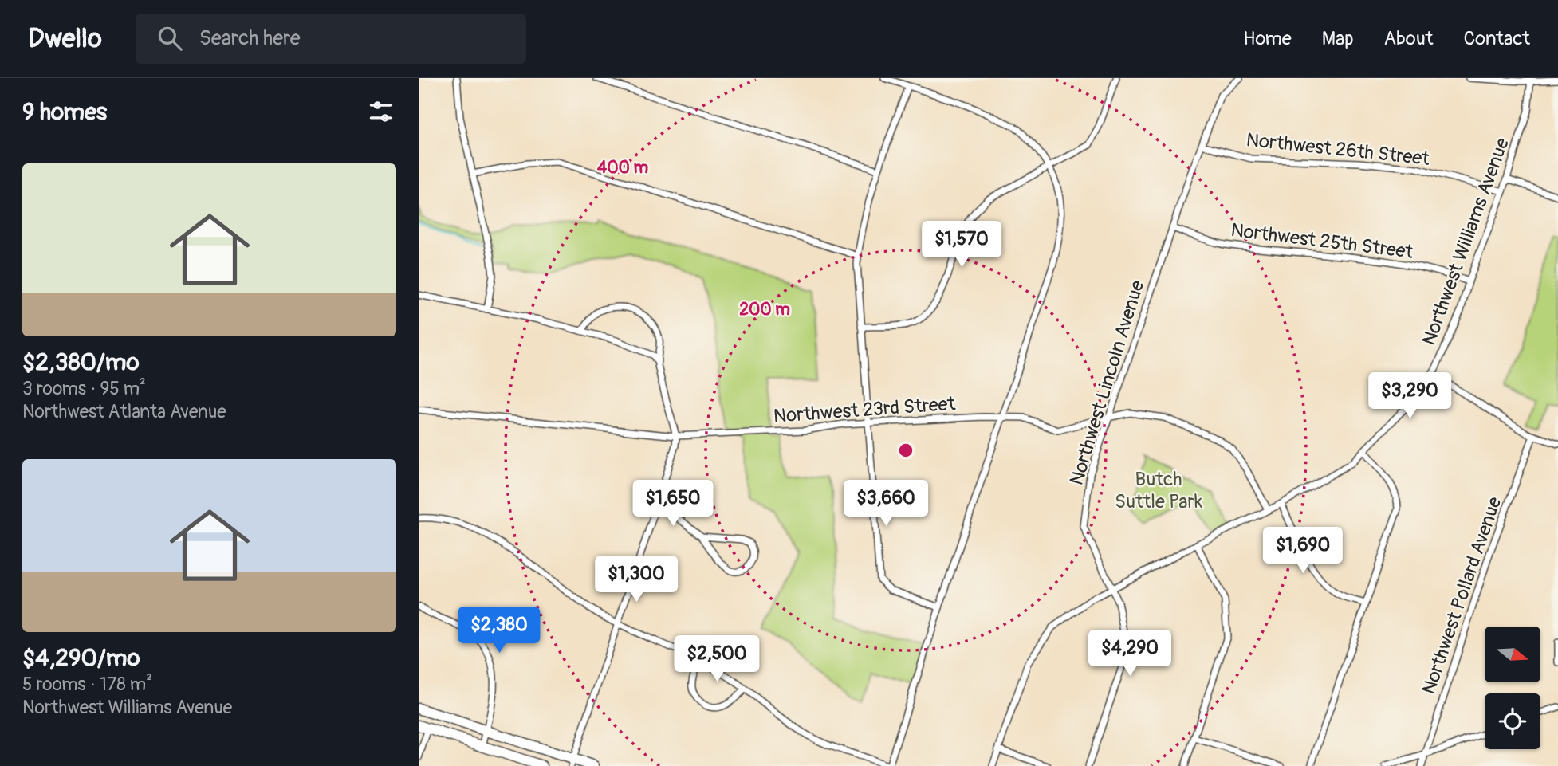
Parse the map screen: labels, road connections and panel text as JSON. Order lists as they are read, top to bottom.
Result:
{
  "streets": {
    "street": [
      "Northwest 26th Street",
      "Northwest 25th Street",
      "Northwest Williams Avenue",
      "Northwest Lincoln Avenue",
      "Northwest 23rd Street",
      "Northwest Pollard Avenue"
    ]
  },
  "crossings": [
    ["Northwest 26th Street", "Northwest Williams Avenue"],
    ["Northwest 26th Street", "Northwest Lincoln Avenue"],
    ["Northwest 25th Street", "Northwest Williams Avenue"],
    ["Northwest 25th Street", "Northwest Lincoln Avenue"],
    ["Northwest Williams Avenue", "Northwest Lincoln Avenue"],
    ["Northwest Williams Avenue", "Northwest 23rd Street"],
    ["Northwest Lincoln Avenue", "Northwest 23rd Street"]
  ],
  "parks": ["Butch Suttle Park"],
  "north": "right",
  "page": {
    "header": "Dwello",
    "search": "Search here",
    "nav": [
      "Home",
      "Map",
      "About",
      "Contact"
    ],
    "heading": "9 homes",
    "list": [
      {
        "name": "$2,380/mo",
        "note": "3 rooms · 95 m² · Northwest Atlanta Avenue"
      },
      {
        "name": "$4,290/mo",
        "note": "5 rooms · 178 m² · Northwest Williams Avenue"
      }
    ],
    "price": [
      "$1,570",
      "$3,290",
      "$1,650",
      "$3,660",
      "$1,690",
      "$1,300",
      "$2,380",
      "$4,290",
      "$2,500"
    ]
  },
  "rings": ["400 m", "200 m"]
}
